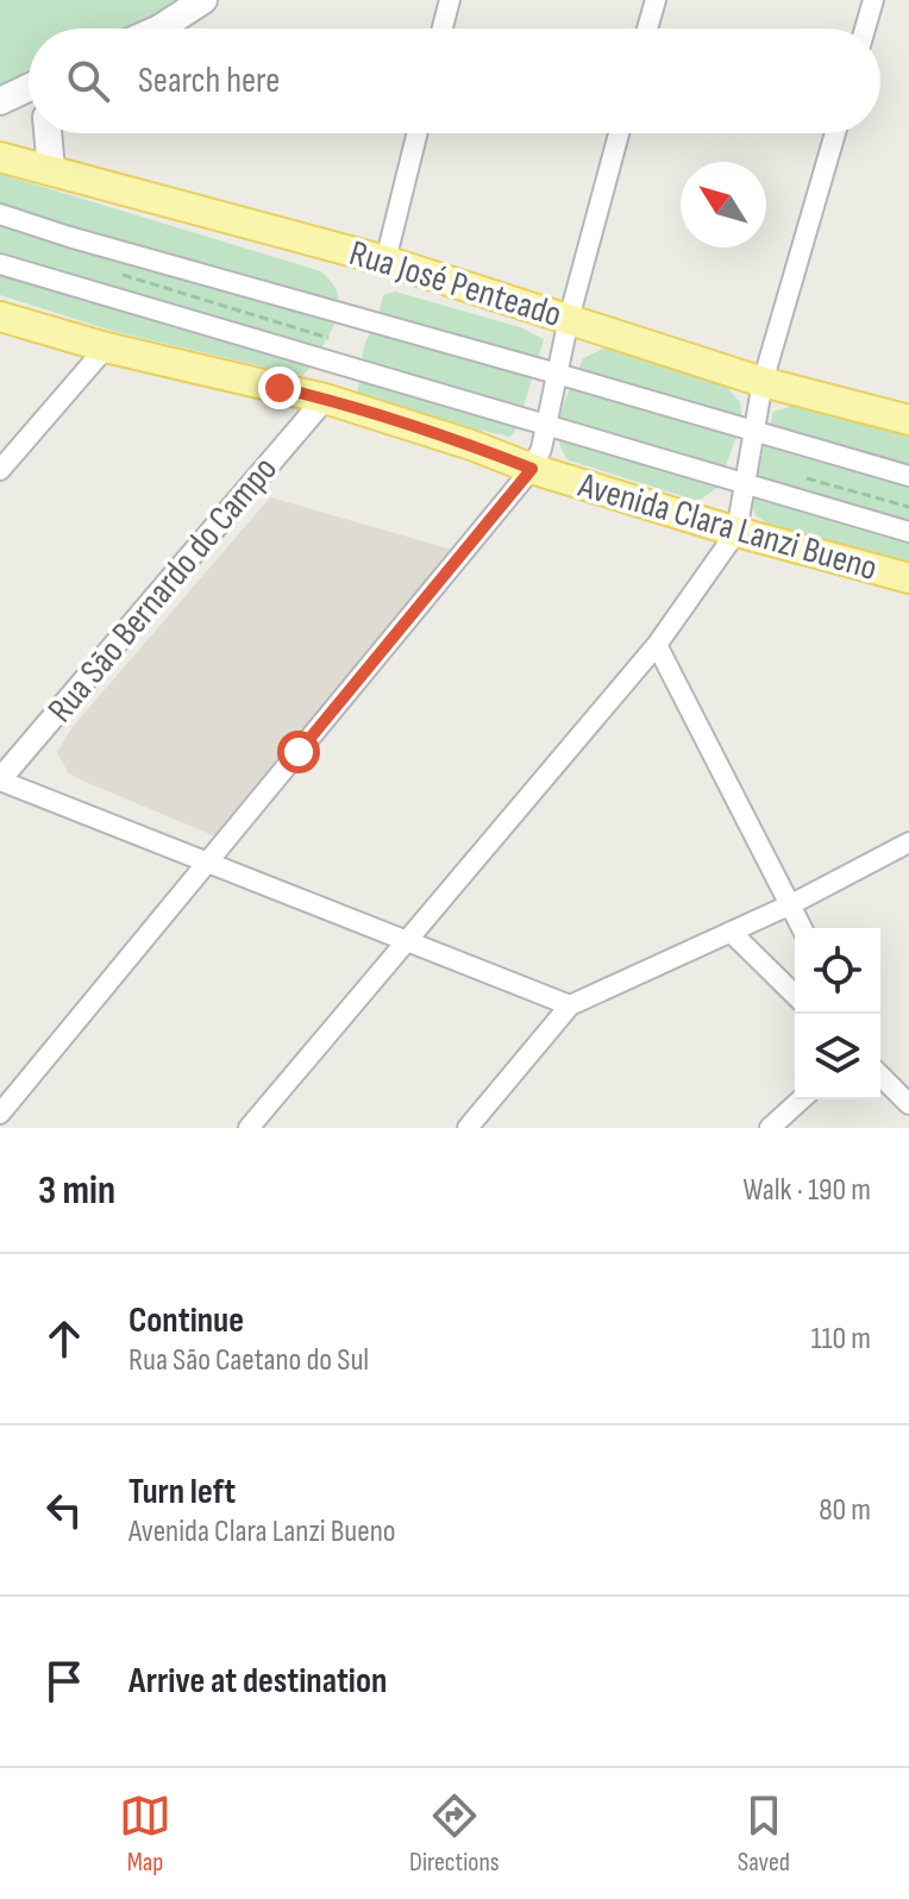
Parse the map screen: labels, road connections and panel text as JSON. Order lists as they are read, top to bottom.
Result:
{
  "streets": {
    "main road": ["Rua José Penteado", "Avenida Clara Lanzi Bueno"],
    "street": ["Rua São Bernardo do Campo"]
  },
  "crossings": [
    ["Avenida Clara Lanzi Bueno", "Rua São Bernardo do Campo"]
  ],
  "north": "top left",
  "page": {
    "search": "Search here",
    "heading": ["3 min", "Walk · 190 m"],
    "list": [
      ["Continue", "Rua São Caetano do Sul", "110 m"],
      ["Turn left", "Avenida Clara Lanzi Bueno", "80 m"],
      "Arrive at destination"
    ],
    "nav": ["Map", "Directions", "Saved"]
  }
}
